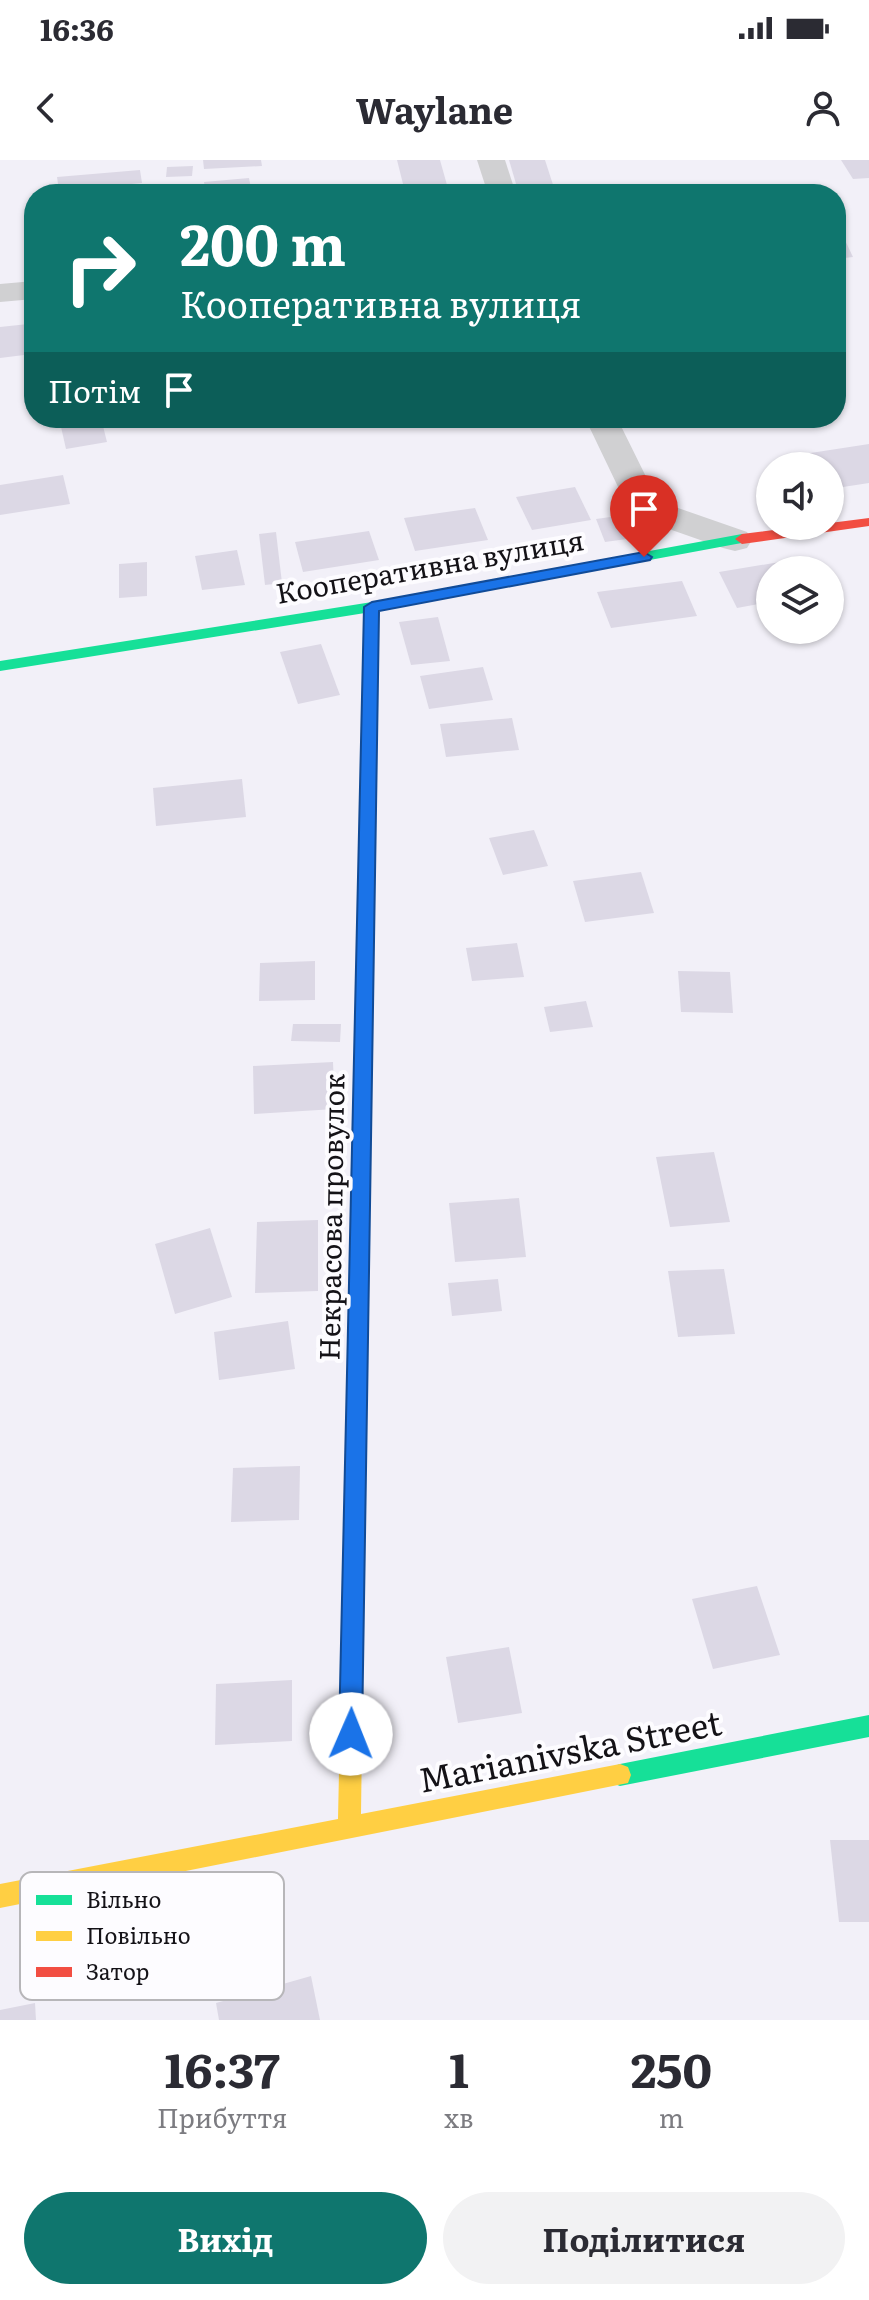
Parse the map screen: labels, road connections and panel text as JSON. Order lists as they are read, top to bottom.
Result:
{
  "streets": {
    "street": ["Кооперативна вулиця", "Некрасова провулок", "Marianivska Street"]
  },
  "crossings": [
    ["Кооперативна вулиця", "Некрасова провулок"],
    ["Некрасова провулок", "Marianivska Street"]
  ],
  "legend": ["Вільно", "Повільно", "Затор"],
  "page": {
    "status": "16:36",
    "header": "Waylane",
    "turn": ["200 m", "Кооперативна вулиця"],
    "then": "Потім",
    "eta": [
      "16:37",
      "Прибуття",
      "1",
      "хв",
      "250",
      "m"
    ],
    "buttons": ["Вихід", "Поділитися"]
  }
}
